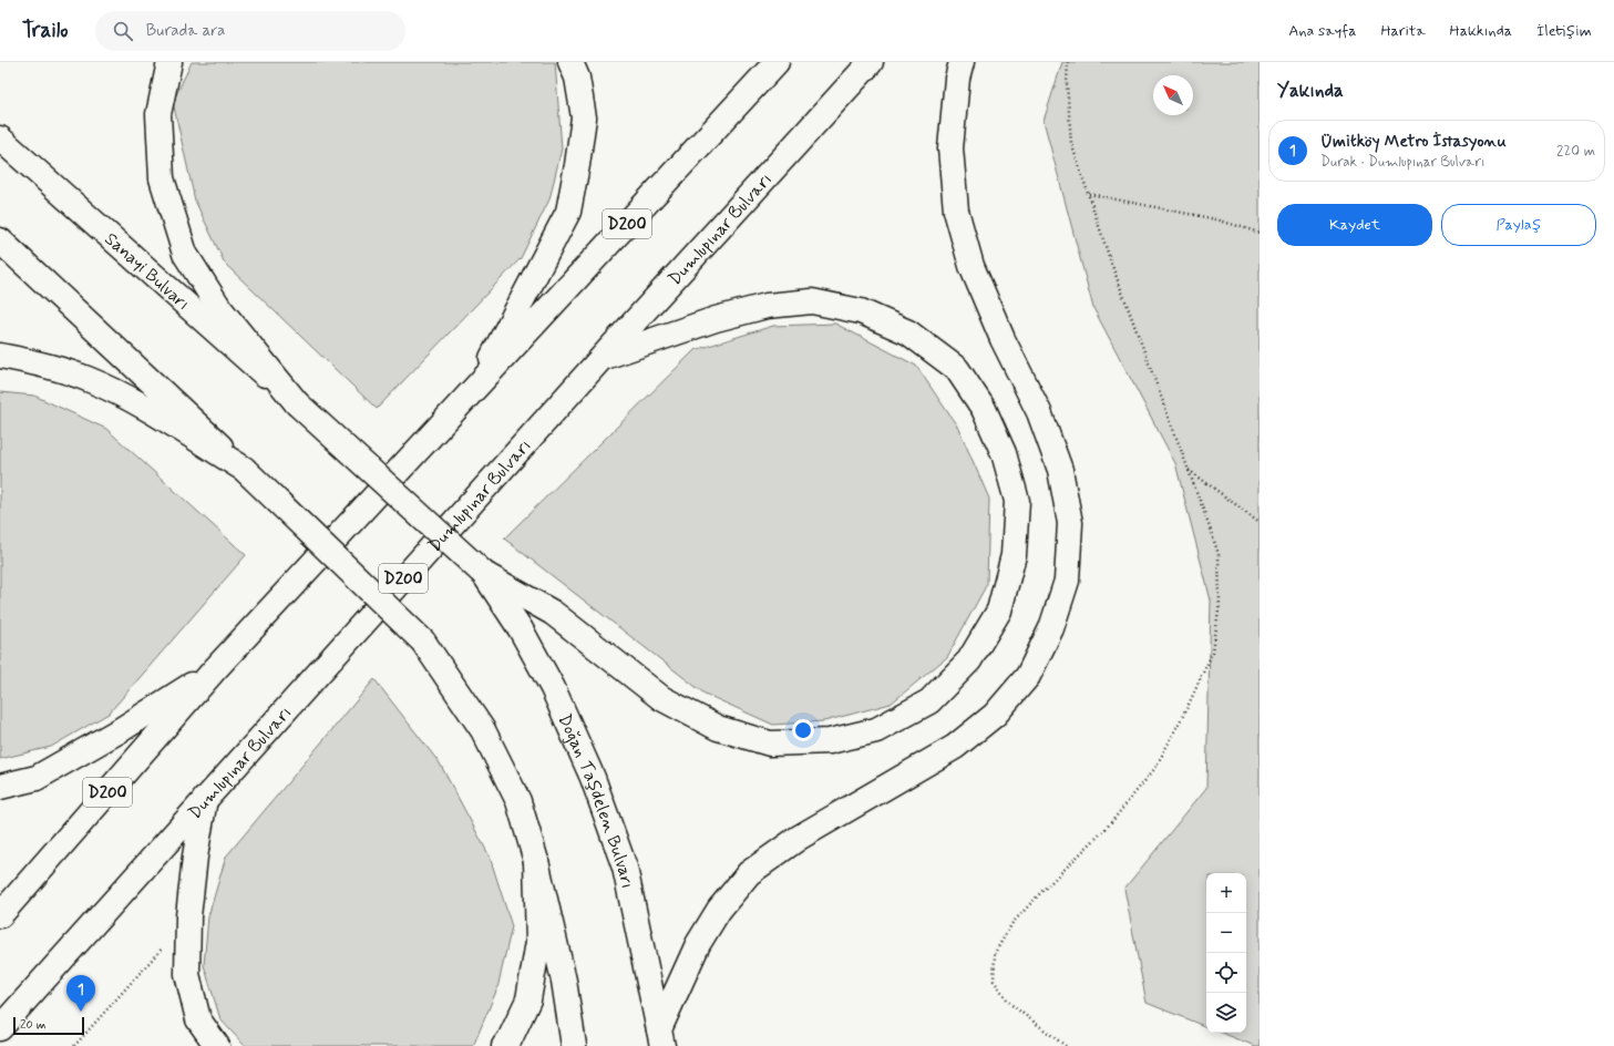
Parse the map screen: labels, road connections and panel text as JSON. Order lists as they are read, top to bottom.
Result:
{
  "streets": {
    "main road": [
      "D200",
      "Dumlupınar Bulvarı",
      "Sanayi Bulvarı",
      "Doğan Taşdelen Bulvarı"
    ]
  },
  "scale_bar": "20 m",
  "north": "top left",
  "page": {
    "header": "Trailo",
    "search": "Burada ara",
    "nav": [
      "Ana sayfa",
      "Harita",
      "Hakkında",
      "İletişim"
    ],
    "heading": "Yakında",
    "list": [
      {
        "mark": "1",
        "name": "Ümitköy Metro İstasyonu",
        "note": "Durak · Dumlupınar Bulvarı",
        "value": "220 m"
      }
    ],
    "buttons": ["Kaydet", "Paylaş"],
    "map_buttons": ["+", "−"],
    "pins": "1",
    "scale": "20 m"
  }
}
